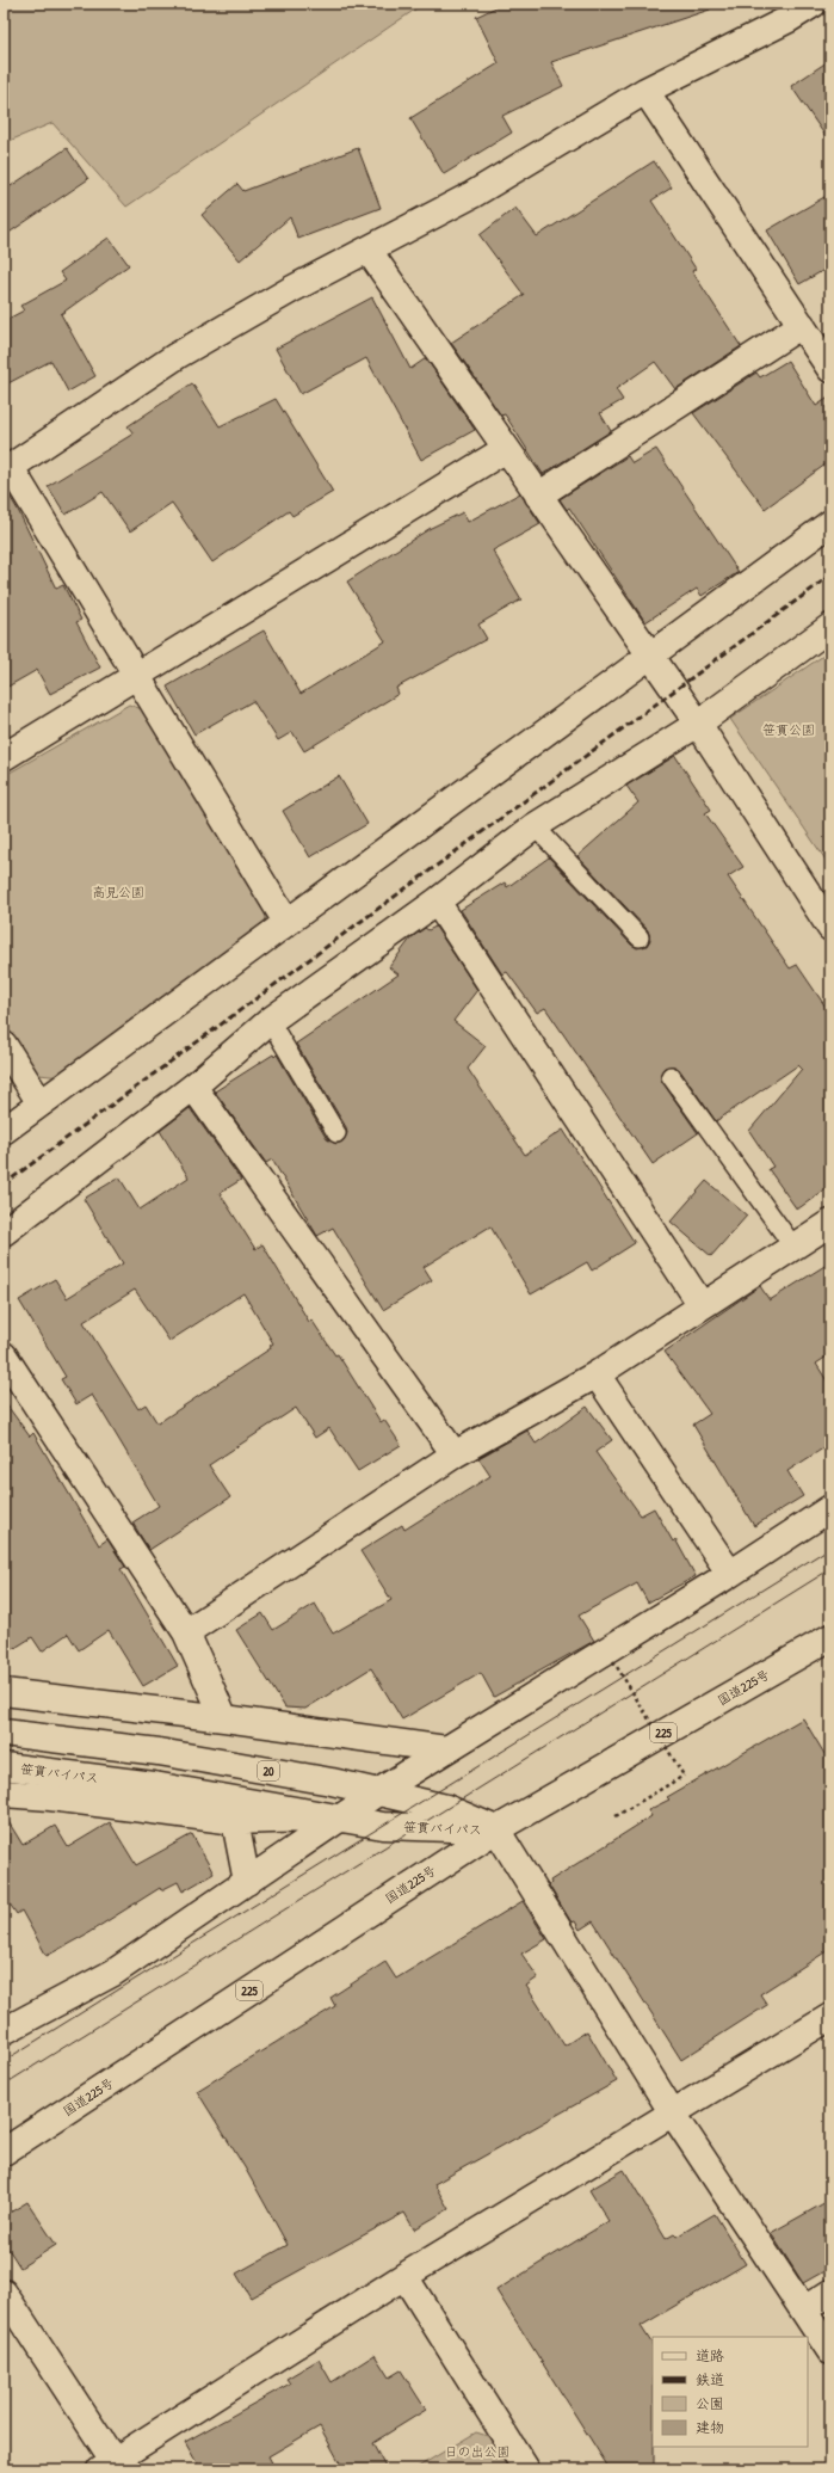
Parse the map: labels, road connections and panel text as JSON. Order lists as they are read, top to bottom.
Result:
{
  "streets": {
    "main road": [
      "国道225号",
      "225",
      "20",
      "笹貫バイパス"
    ]
  },
  "crossings": [
    ["国道225号", "笹貫バイパス"]
  ],
  "parks": ["笹貫公園", "高見公園", "日の出公園"],
  "legend": [
    "道路",
    "鉄道",
    "公園",
    "建物"
  ]
}
